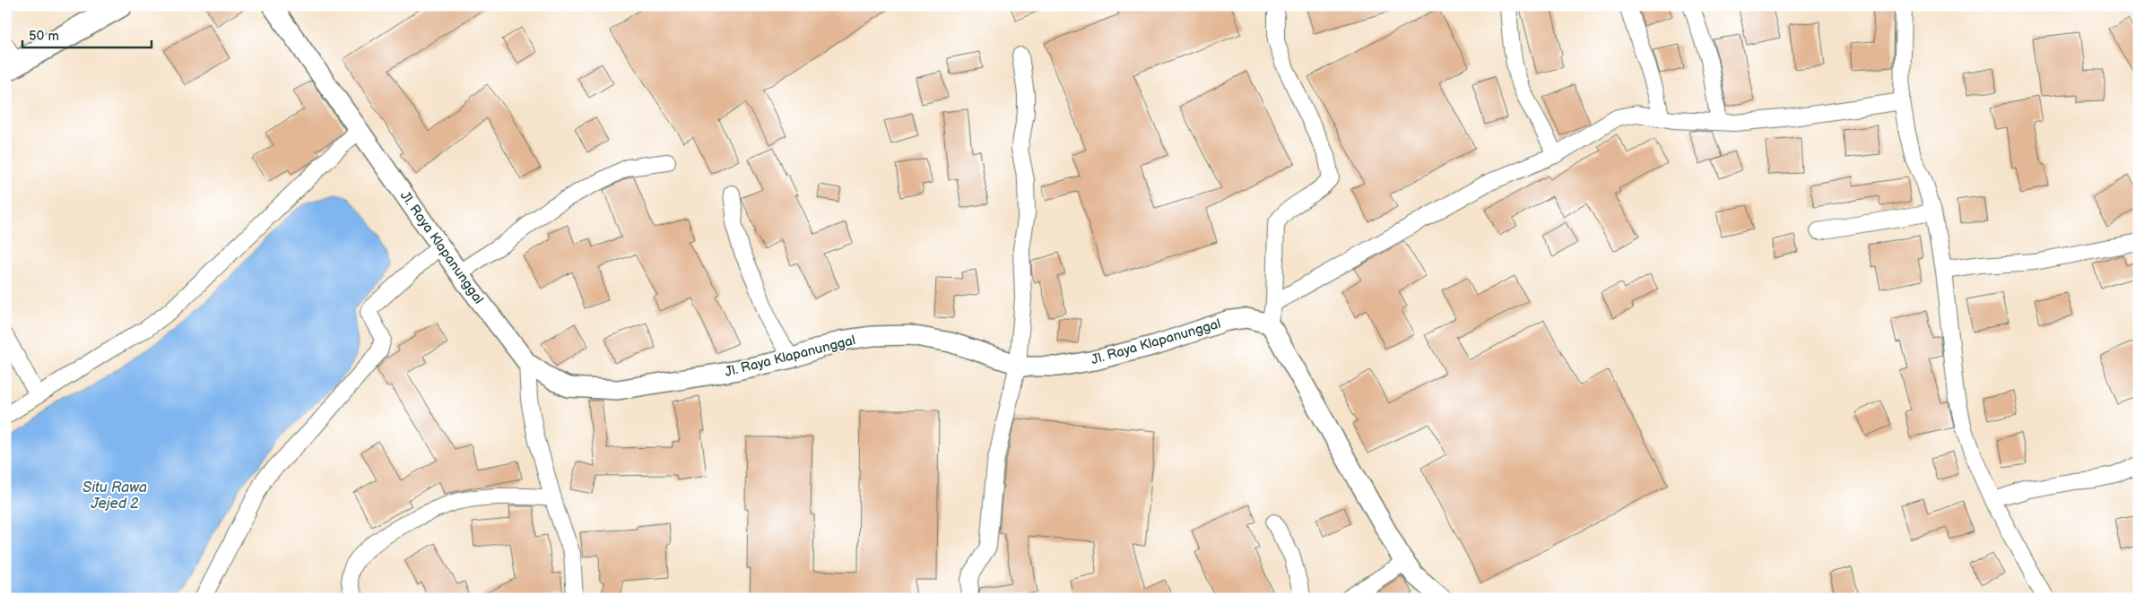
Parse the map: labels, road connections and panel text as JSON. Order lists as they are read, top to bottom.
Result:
{
  "streets": {
    "street": ["Jl. Raya Klapanunggal"]
  },
  "water": ["Situ Rawa Jejed 2"],
  "scale_bar": "50 m"
}
